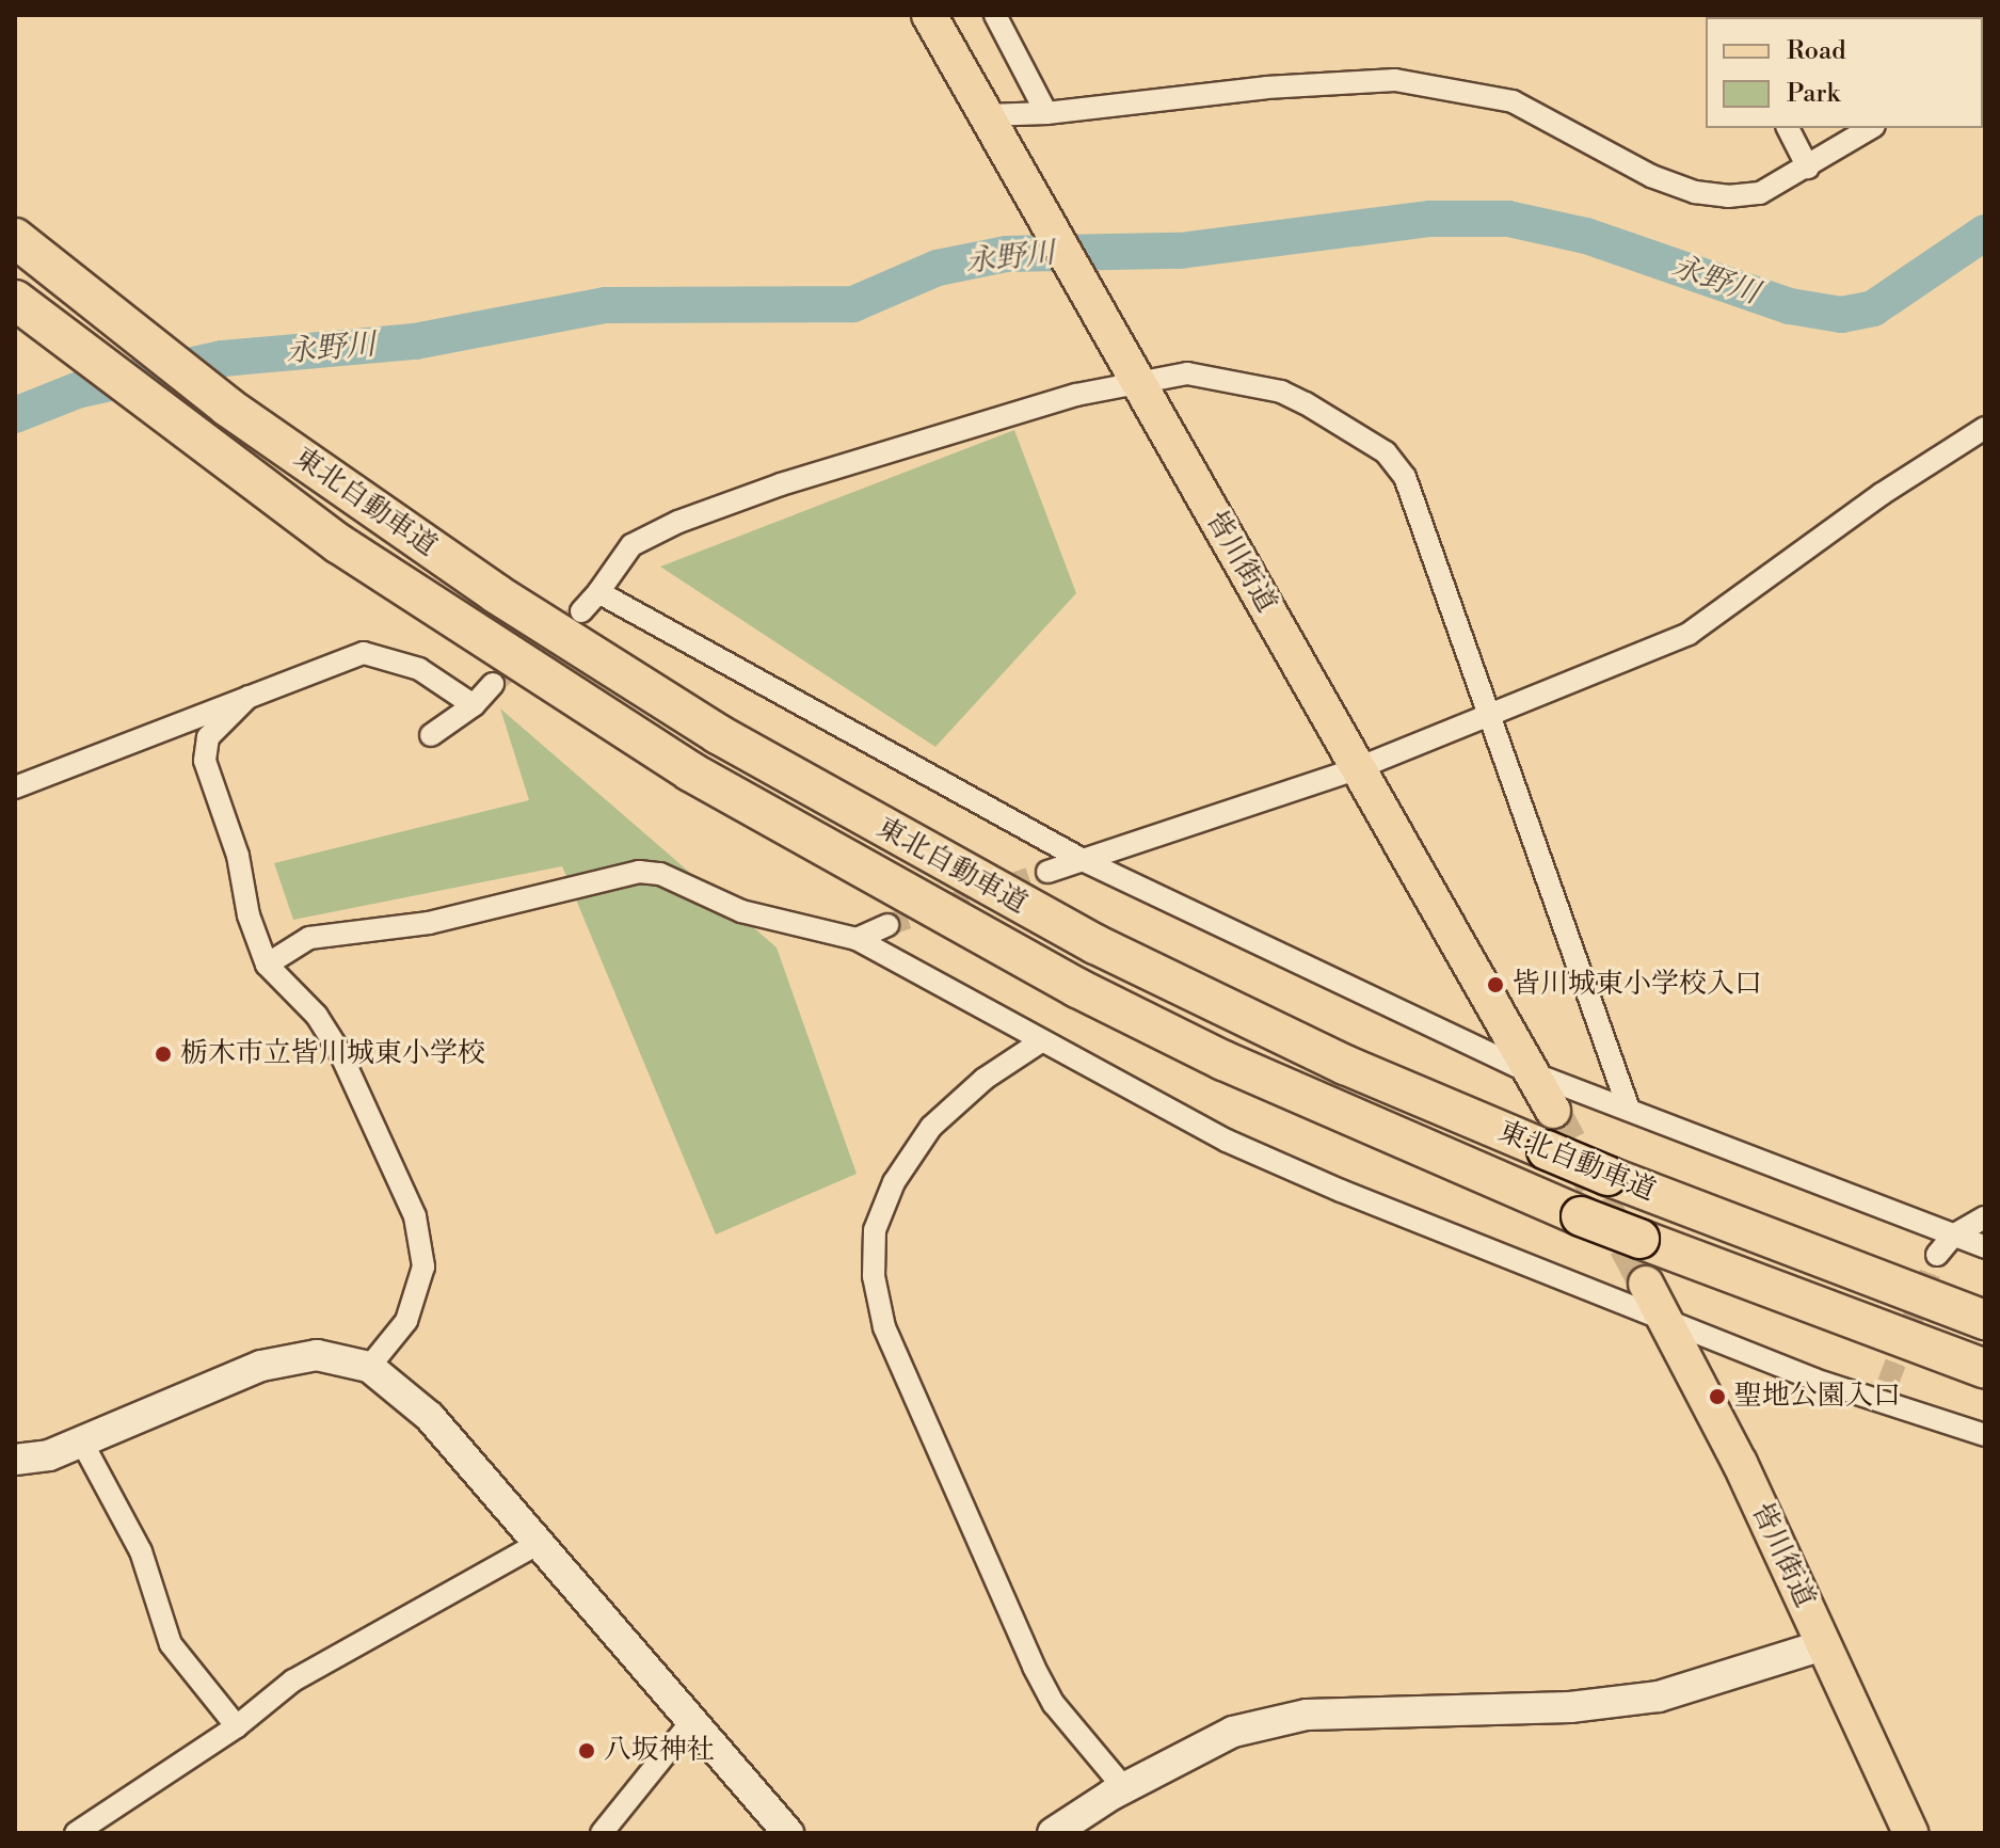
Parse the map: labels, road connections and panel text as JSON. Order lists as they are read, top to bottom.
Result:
{
  "streets": {
    "highway": ["東北自動車道"],
    "main road": ["皆川街道"]
  },
  "water": ["永野川"],
  "places": [
    "皆川城東小学校入口",
    "栃木市立皆川城東小学校",
    "聖地公園入口",
    "八坂神社"
  ],
  "legend": ["Road", "Park"]
}
